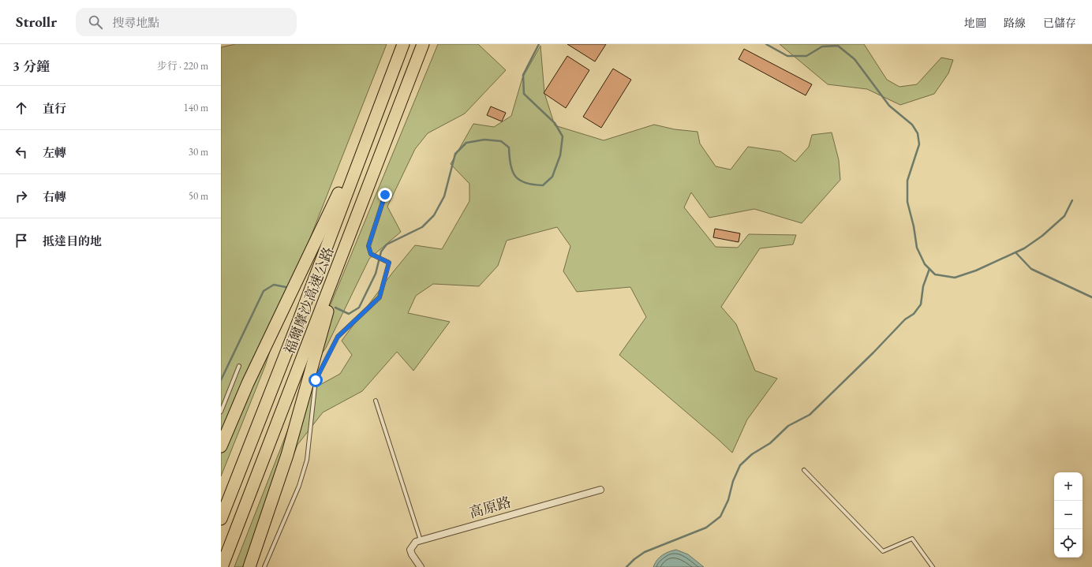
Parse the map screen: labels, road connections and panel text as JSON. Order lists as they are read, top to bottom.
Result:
{
  "streets": {
    "highway": ["福爾摩沙高速公路"],
    "street": ["高原路"]
  },
  "page": {
    "header": "Strollr",
    "search": "搜尋地點",
    "nav": ["地圖", "路線", "已儲存"],
    "heading": ["3 分鐘", "步行 · 220 m"],
    "list": [
      ["直行", "140 m"],
      ["左轉", "30 m"],
      ["右轉", "50 m"],
      "抵達目的地"
    ],
    "map_buttons": ["+", "−"]
  }
}
